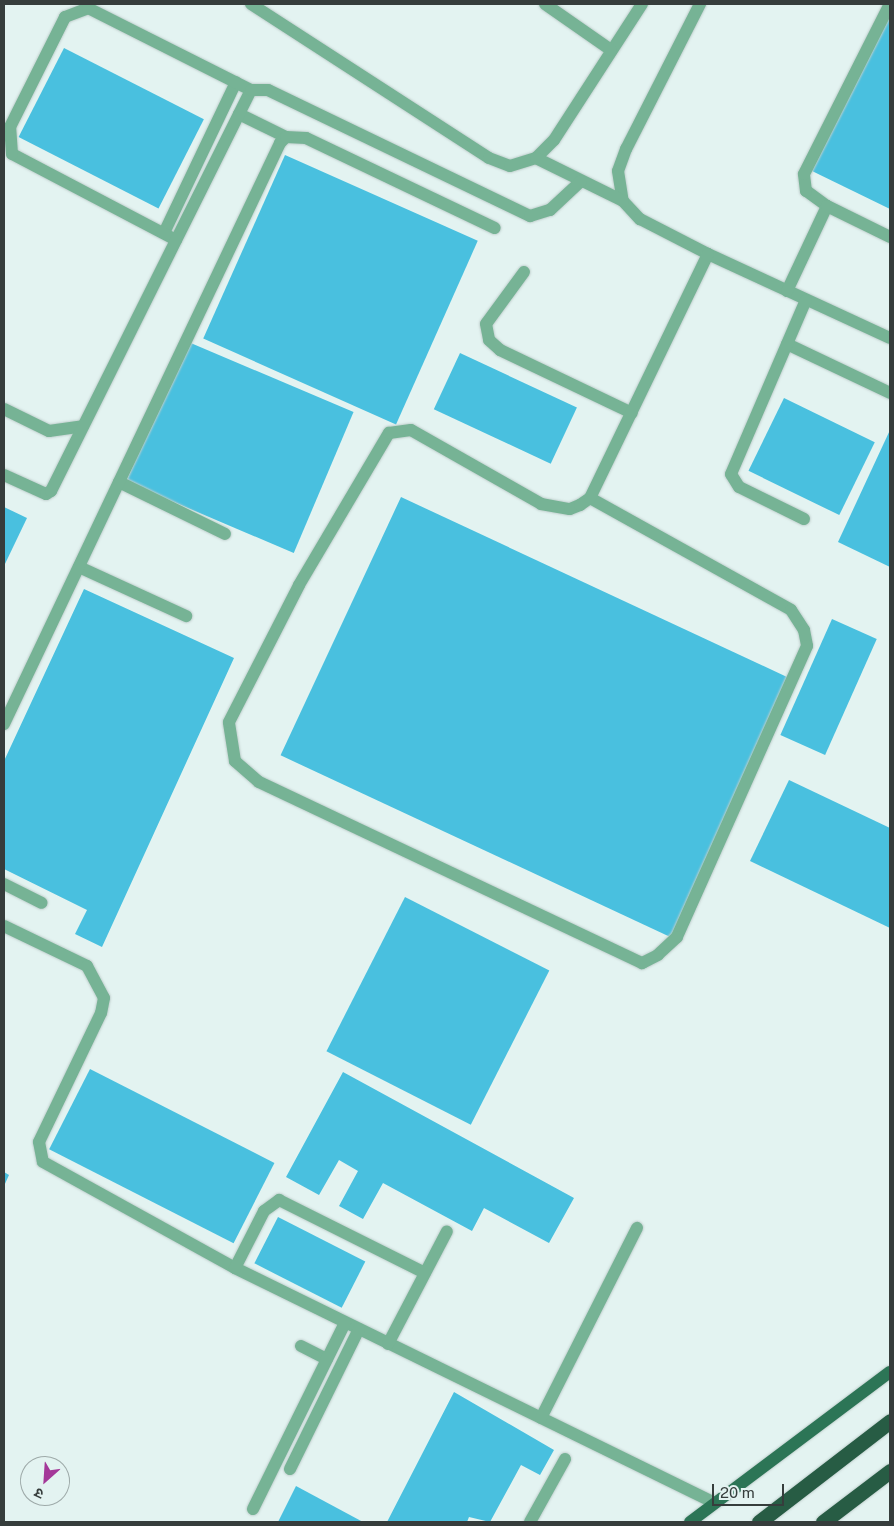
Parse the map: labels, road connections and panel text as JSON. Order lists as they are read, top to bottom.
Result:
{
  "scale_bar": "20 m",
  "north": "bottom left"
}
